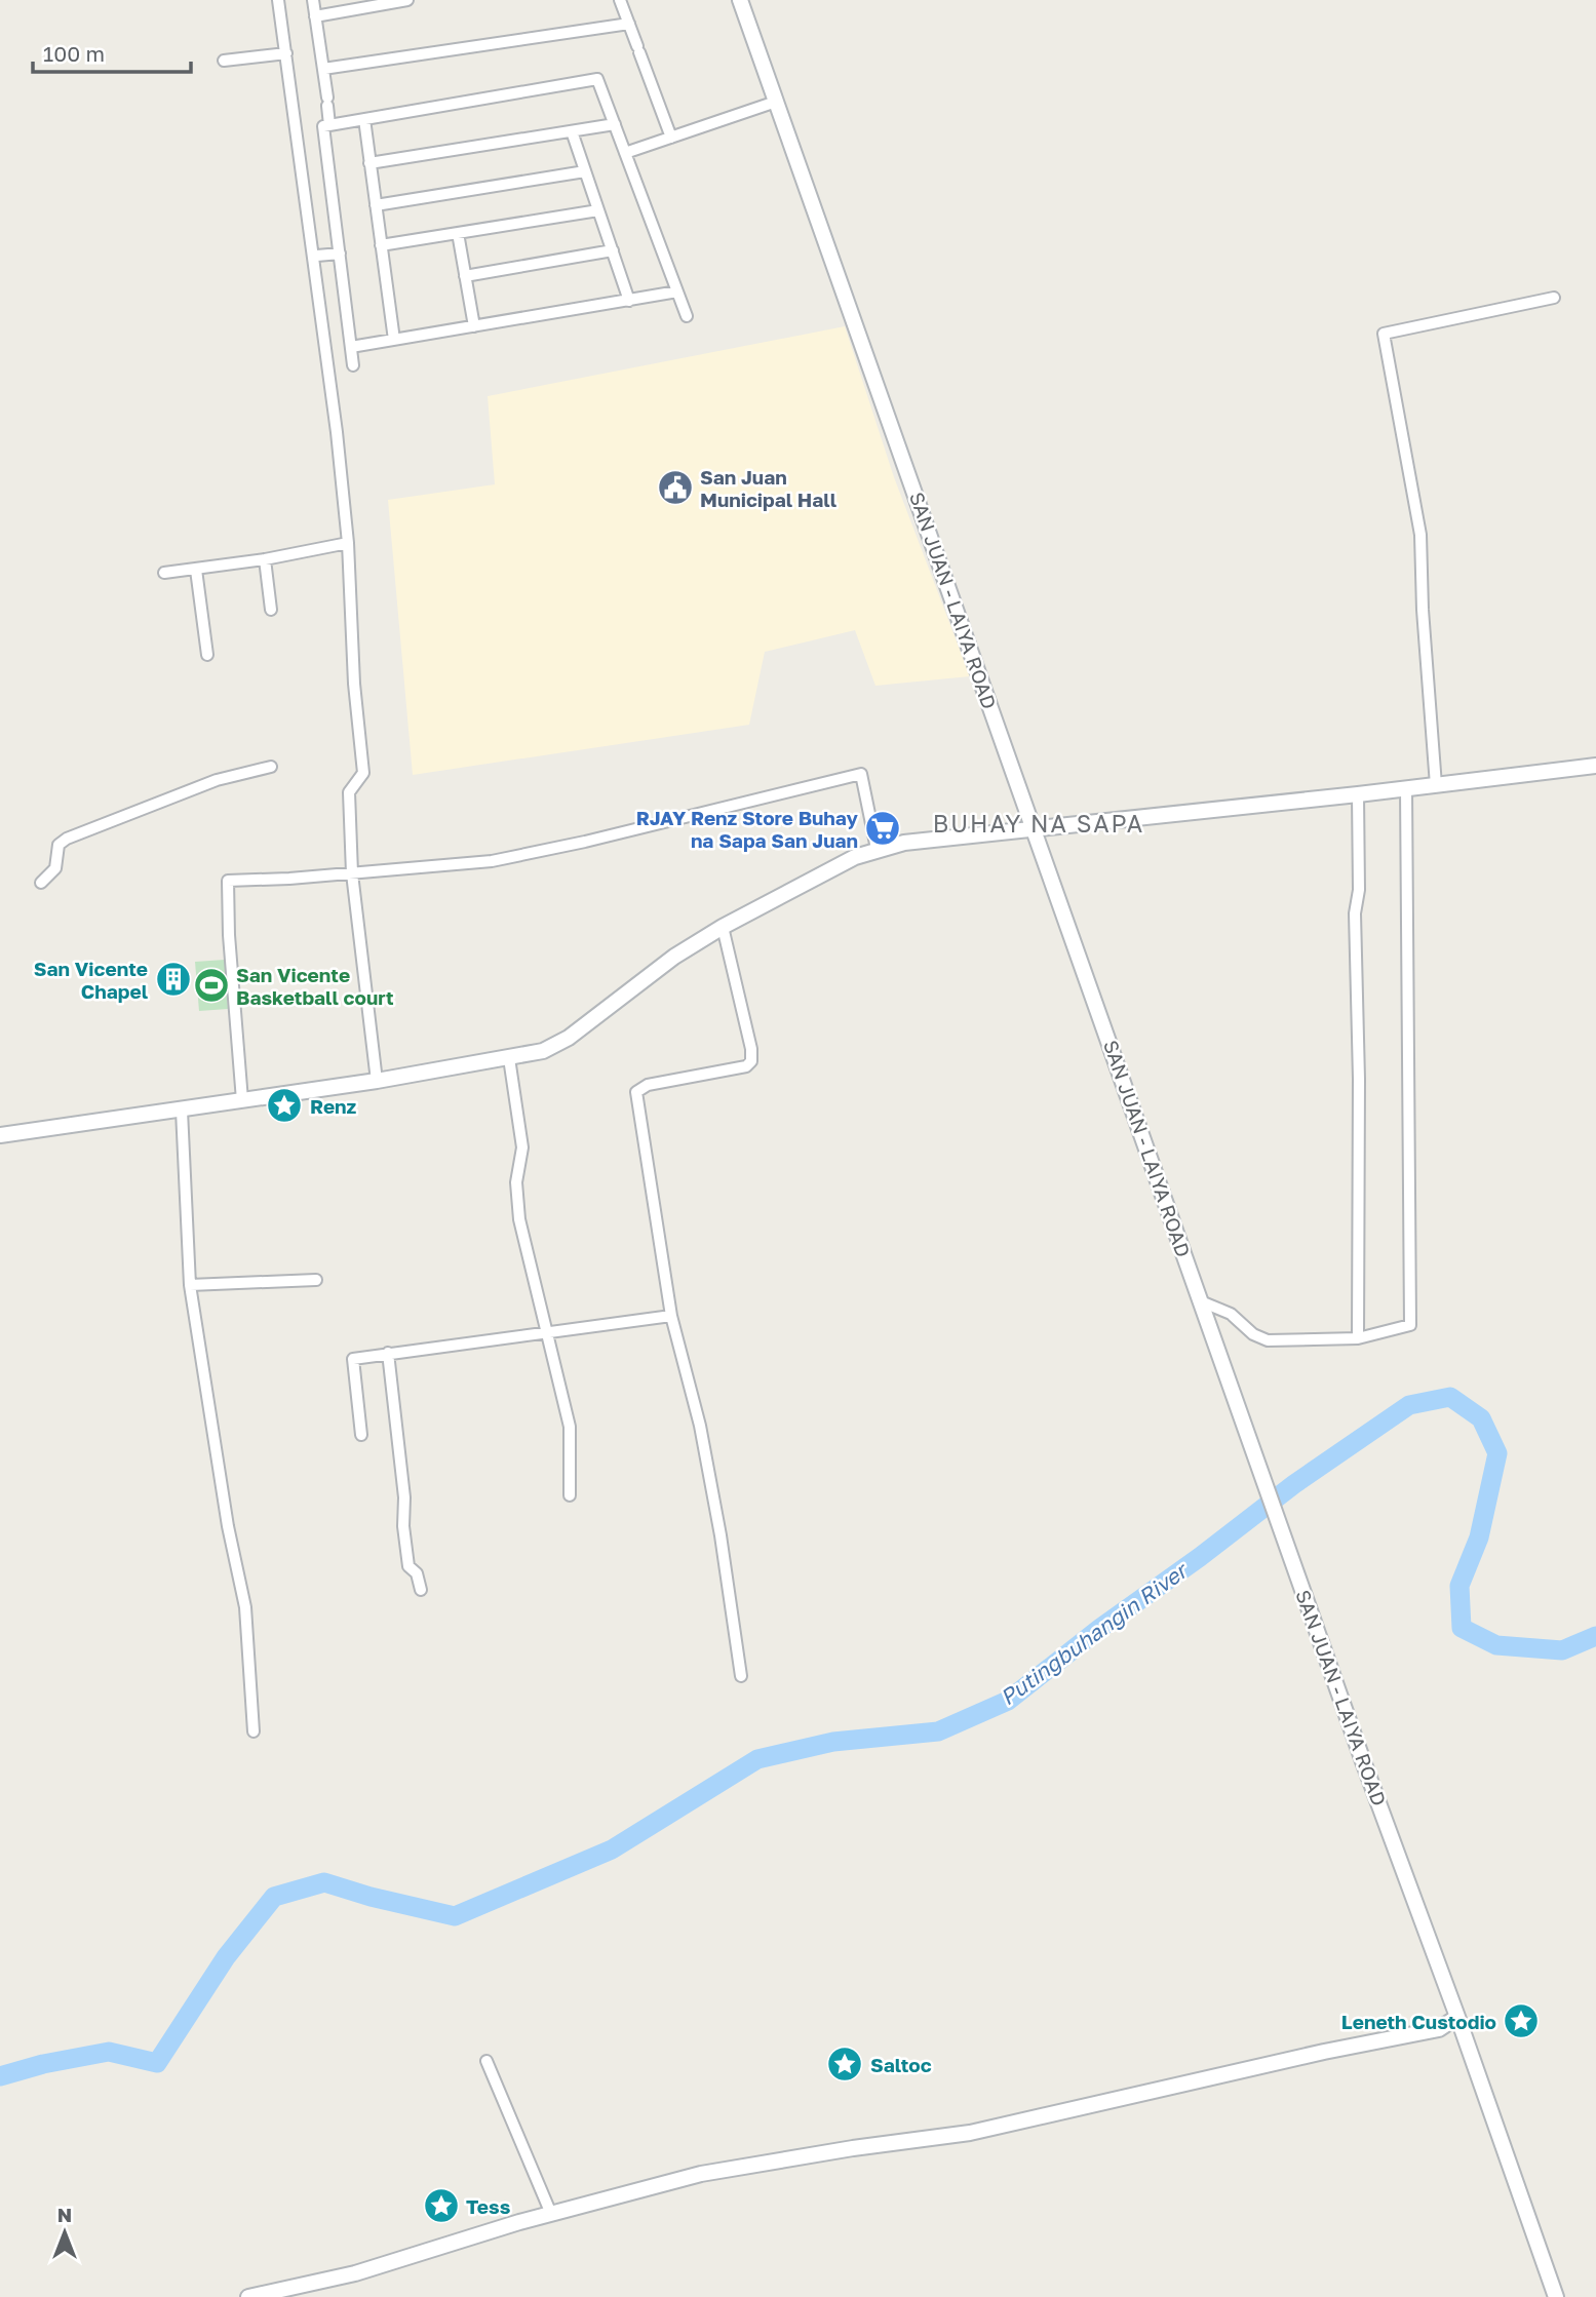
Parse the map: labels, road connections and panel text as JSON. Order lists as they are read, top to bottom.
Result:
{
  "streets": {
    "street": ["SAN JUAN - LAIYA ROAD"]
  },
  "districts": ["BUHAY NA SAPA"],
  "water": ["Putingbuhangin River"],
  "places": {
    "public building": ["San Juan Municipal Hall"],
    "supermarket": ["RJAY Renz Store Buhay na Sapa San Juan"],
    "building": ["San Vicente Chapel"],
    "sports": ["San Vicente Basketball court"],
    "place": [
      "Renz",
      "Leneth Custodio",
      "Saltoc",
      "Tess"
    ]
  },
  "scale_bar": "100 m",
  "north": "top"
}
